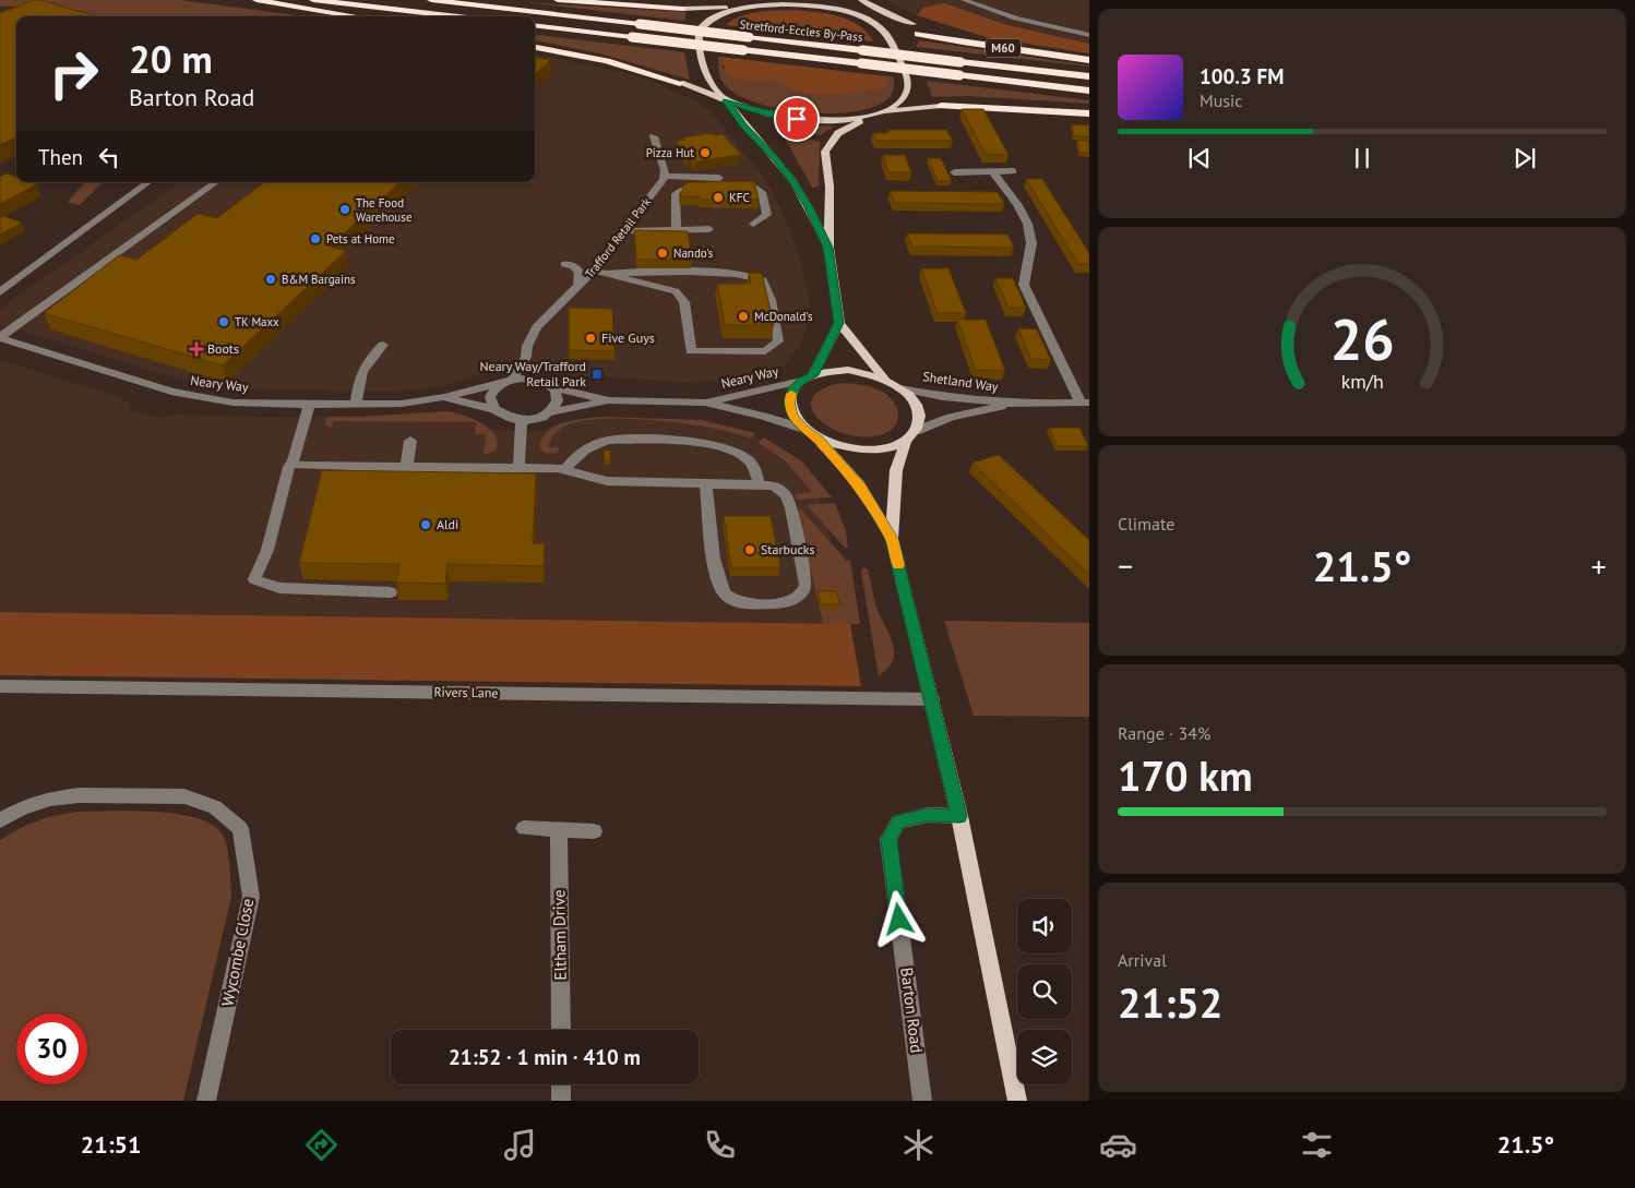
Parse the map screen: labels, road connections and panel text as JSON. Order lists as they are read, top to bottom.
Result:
{
  "streets": {
    "highway": ["Stretford-Eccles By-Pass", "M60"],
    "street": [
      "Trafford Retail Park",
      "Neary Way",
      "Shetland Way",
      "Rivers Lane",
      "Eltham Drive",
      "Wycombe Close",
      "Barton Road"
    ]
  },
  "crossings": [
    ["Trafford Retail Park", "Neary Way"],
    ["Neary Way", "Shetland Way"]
  ],
  "places": {
    "other": [
      "Pizza Hut",
      "KFC",
      "The Food Warehouse",
      "Pets at Home",
      "Nando's",
      "B&M Bargains",
      "McDonald's",
      "TK Maxx",
      "Five Guys",
      "Aldi",
      "Starbucks"
    ],
    "health": ["Boots"],
    "transit": ["Neary Way/Trafford Retail Park"]
  },
  "page": {
    "turn": ["20 m", "Barton Road"],
    "song": ["100.3 FM", "Music"],
    "then": "Then",
    "tile": [
      "Climate",
      ["Range · 34%", "170 km"],
      ["Arrival", "21:52"]
    ],
    "heat": ["−", "21.5°", "+"],
    "limit": "30",
    "trip": "21:52 · 1 min · 410 m",
    "tabs": ["21:51", "21.5°"],
    "gauge": ["26", "km/h"]
  }
}
